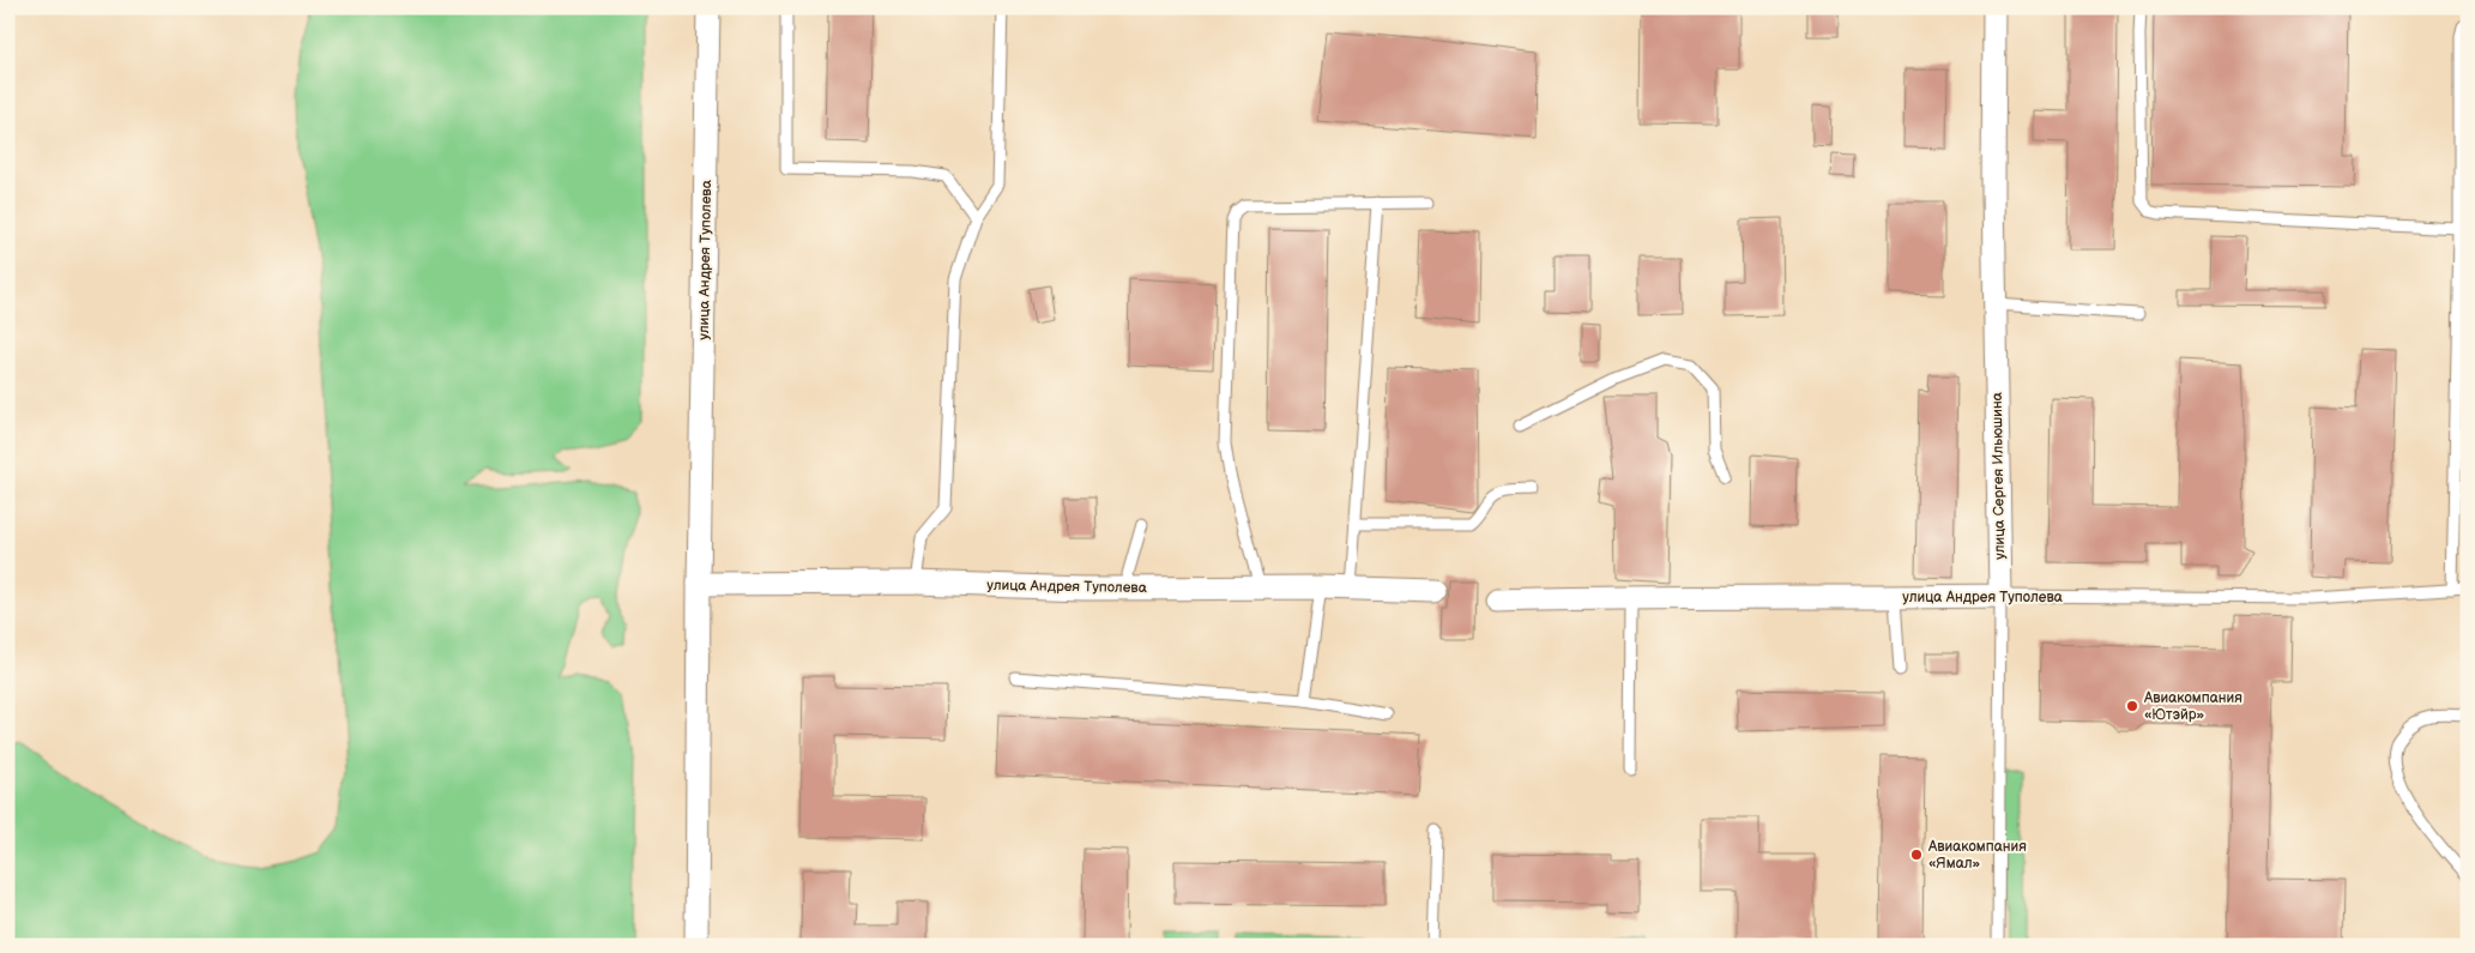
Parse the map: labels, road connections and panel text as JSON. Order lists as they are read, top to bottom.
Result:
{
  "streets": {
    "street": ["улица Андрея Туполева", "улица Сергея Ильюшина"]
  },
  "crossings": [
    ["улица Андрея Туполева", "улица Сергея Ильюшина"]
  ],
  "places": ["Авиакомпания «Ютэйр»", "Авиакомпания «Ямал»"]
}
